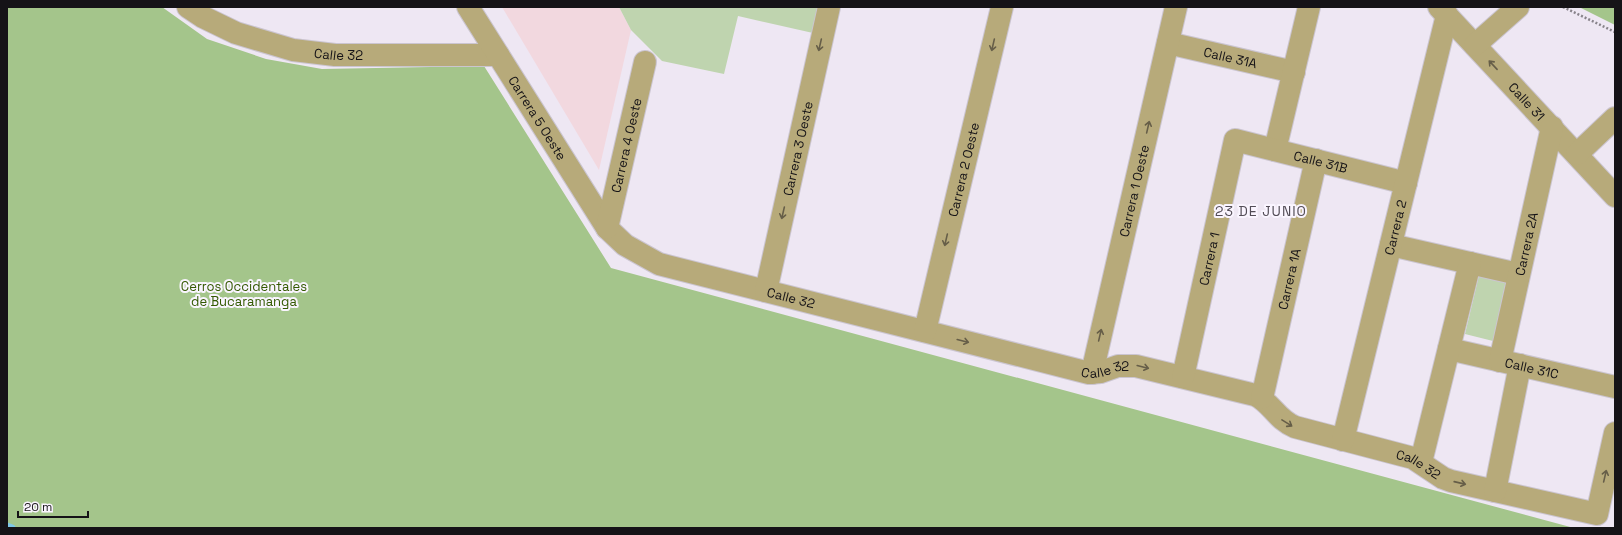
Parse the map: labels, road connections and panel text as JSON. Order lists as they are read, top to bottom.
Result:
{
  "streets": {
    "street": [
      "Calle 32",
      "Calle 31A",
      "Calle 31",
      "Carrera 5 Oeste",
      "Carrera 4 Oeste",
      "Carrera 3 Oeste",
      "Calle 31B",
      "Carrera 2 Oeste",
      "Carrera 1 Oeste",
      "Carrera 2",
      "Carrera 2A",
      "Carrera 1",
      "Carrera 1A",
      "Calle 31C"
    ]
  },
  "crossings": [
    ["Calle 32", "Carrera 5 Oeste"],
    ["Calle 32", "Carrera 4 Oeste"],
    ["Calle 32", "Carrera 3 Oeste"],
    ["Calle 32", "Carrera 2 Oeste"],
    ["Calle 32", "Carrera 1 Oeste"],
    ["Calle 32", "Carrera 2"],
    ["Calle 32", "Carrera 2A"],
    ["Calle 32", "Carrera 1"],
    ["Calle 32", "Carrera 1A"],
    ["Calle 31A", "Carrera 1 Oeste"],
    ["Calle 31", "Carrera 2"],
    ["Calle 31", "Carrera 2A"],
    ["Carrera 5 Oeste", "Carrera 4 Oeste"],
    ["Calle 31B", "Carrera 2"],
    ["Calle 31B", "Carrera 1"],
    ["Calle 31B", "Carrera 1A"],
    ["Carrera 2A", "Calle 31C"]
  ],
  "one_way": [
    "Calle 32",
    "Calle 31",
    "Carrera 3 Oeste",
    "Carrera 2 Oeste",
    "Carrera 1 Oeste"
  ],
  "districts": ["23 DE JUNIO"],
  "parks": ["Cerros Occidentales de Bucaramanga"],
  "scale_bar": "20 m"
}
